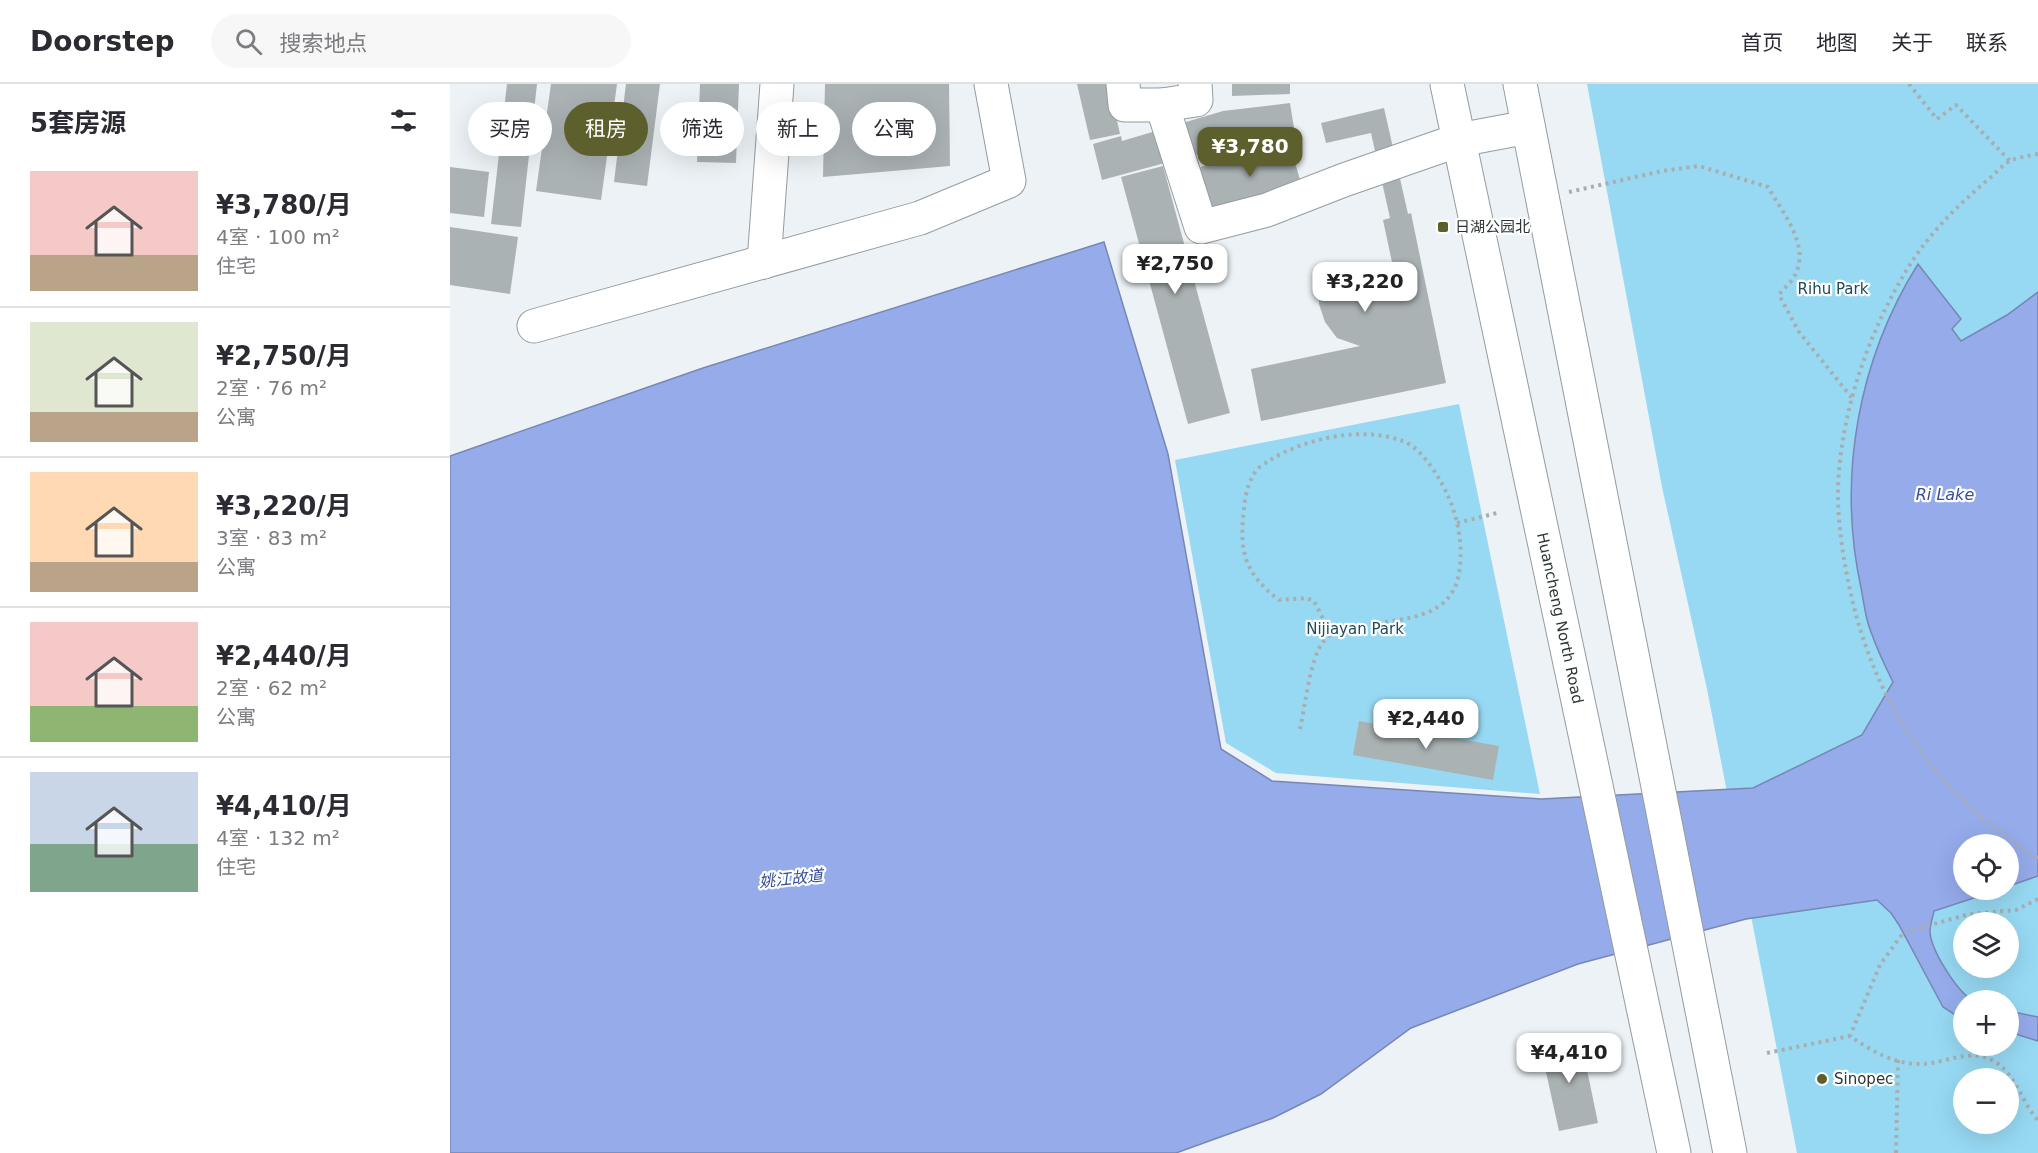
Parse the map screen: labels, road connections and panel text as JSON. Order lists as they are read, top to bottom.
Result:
{
  "streets": {
    "main road": ["Huancheng North Road"]
  },
  "water": ["Ri Lake", "姚江故道"],
  "parks": ["Rihu Park", "Nijiayan Park"],
  "places": {
    "transit": ["日湖公园北"],
    "other": ["Sinopec"]
  },
  "page": {
    "header": "Doorstep",
    "search": "搜索地点",
    "nav": [
      "首页",
      "地图",
      "关于",
      "联系"
    ],
    "heading": "5套房源",
    "chip": [
      "买房",
      "租房",
      "筛选",
      "新上",
      "公寓"
    ],
    "price": [
      "¥3,780",
      "¥2,750",
      "¥3,220",
      "¥2,440",
      "¥4,410"
    ],
    "list": [
      {
        "name": "¥3,780/月",
        "note": "4室 · 100 m² · 住宅"
      },
      {
        "name": "¥2,750/月",
        "note": "2室 · 76 m² · 公寓"
      },
      {
        "name": "¥3,220/月",
        "note": "3室 · 83 m² · 公寓"
      },
      {
        "name": "¥2,440/月",
        "note": "2室 · 62 m² · 公寓"
      },
      {
        "name": "¥4,410/月",
        "note": "4室 · 132 m² · 住宅"
      }
    ],
    "map_buttons": ["+", "−"]
  }
}
